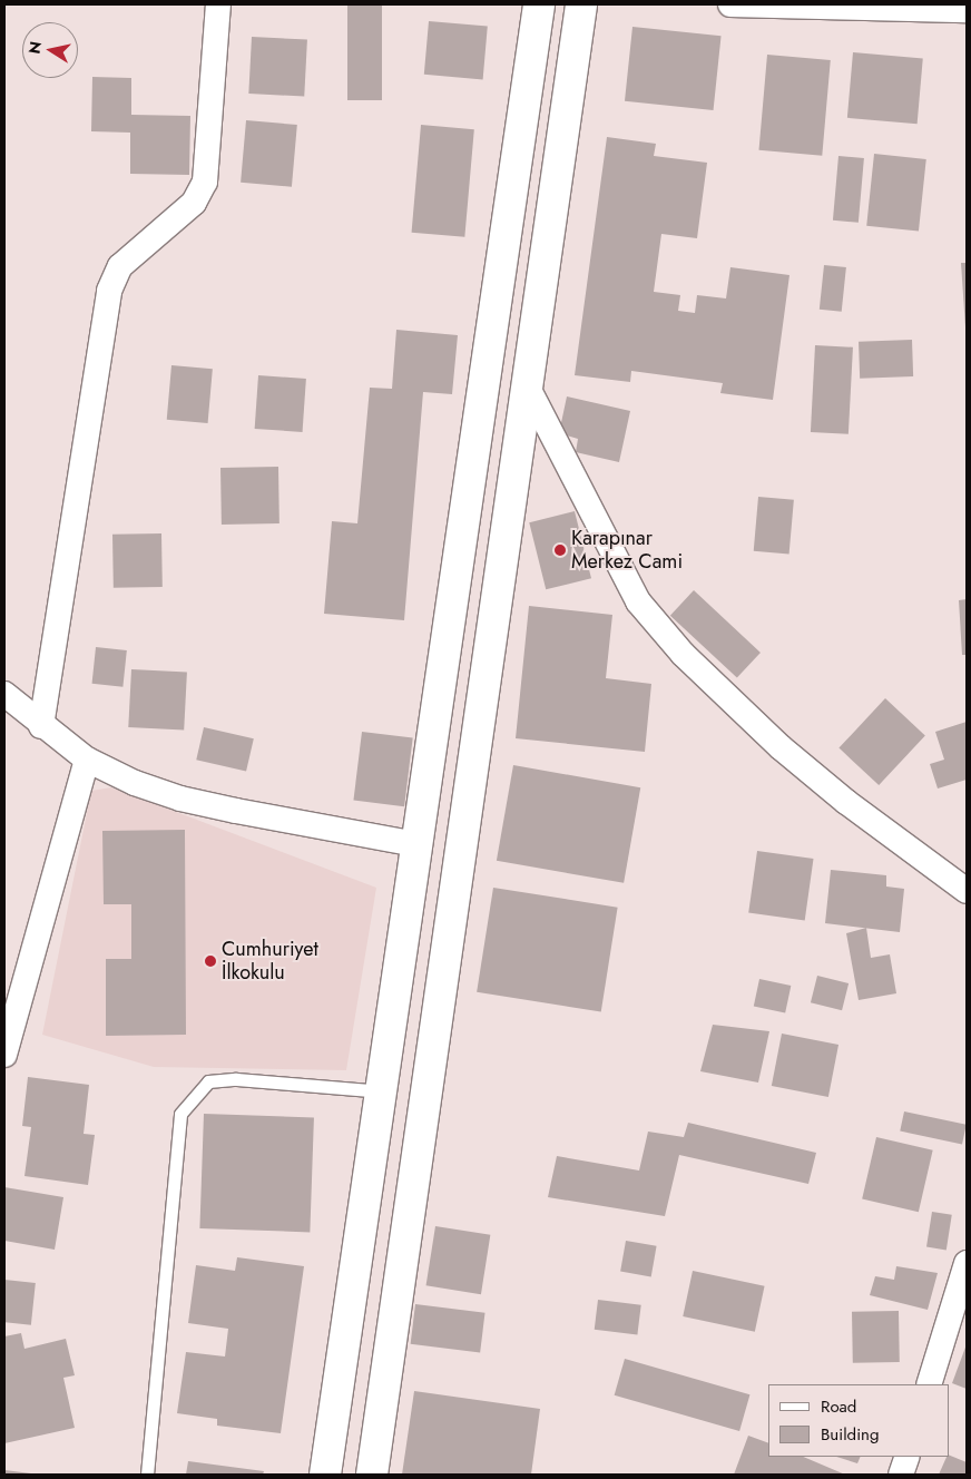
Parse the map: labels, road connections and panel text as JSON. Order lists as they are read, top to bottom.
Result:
{
  "places": ["Karapınar Merkez Cami", "Cumhuriyet İlkokulu"],
  "legend": ["Road", "Building"],
  "north": "left"
}
